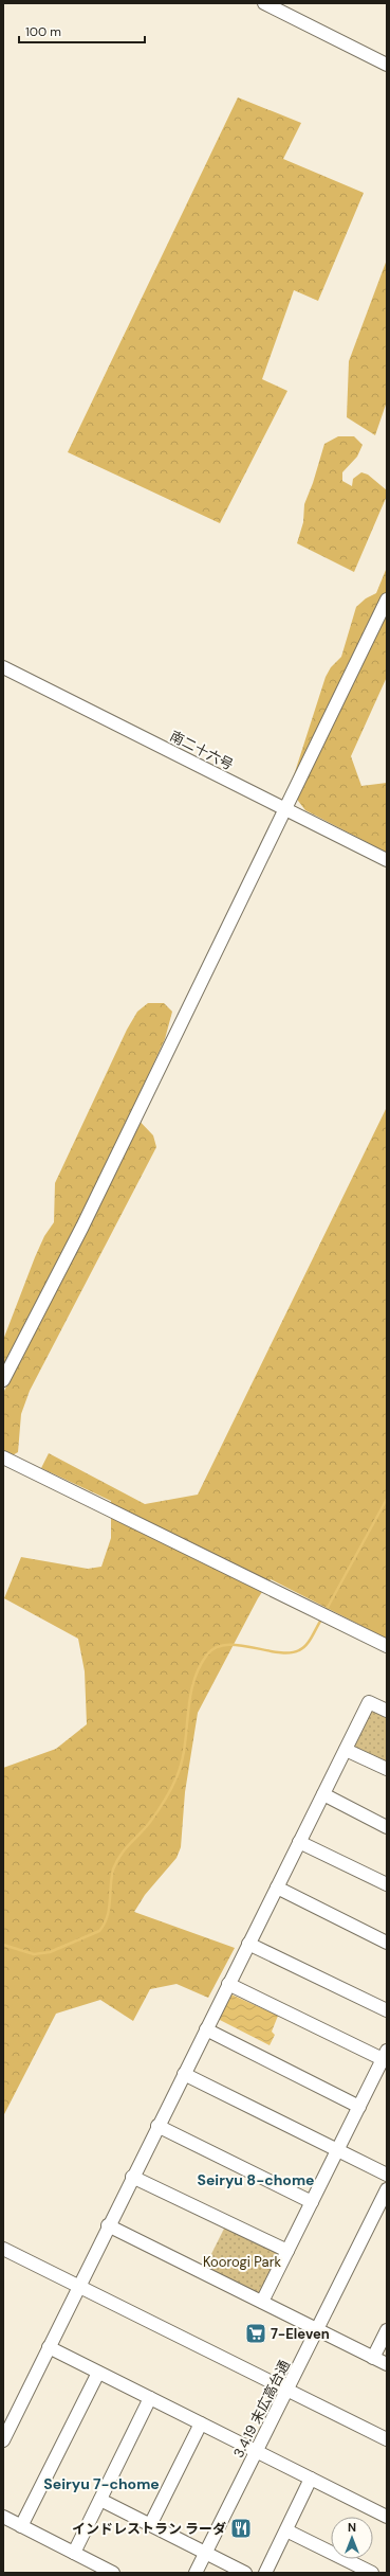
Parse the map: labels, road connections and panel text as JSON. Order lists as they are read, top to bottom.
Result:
{
  "streets": {
    "street": ["南二十六号", "3.4.19 末広高台通"]
  },
  "districts": ["Seiryu 8-chome", "Seiryu 7-chome"],
  "parks": ["Koorogi Park"],
  "places": {
    "supermarket": ["7-Eleven"],
    "restaurant": ["インドレストラン ラーダ"]
  },
  "scale_bar": "100 m",
  "north": "top"
}
